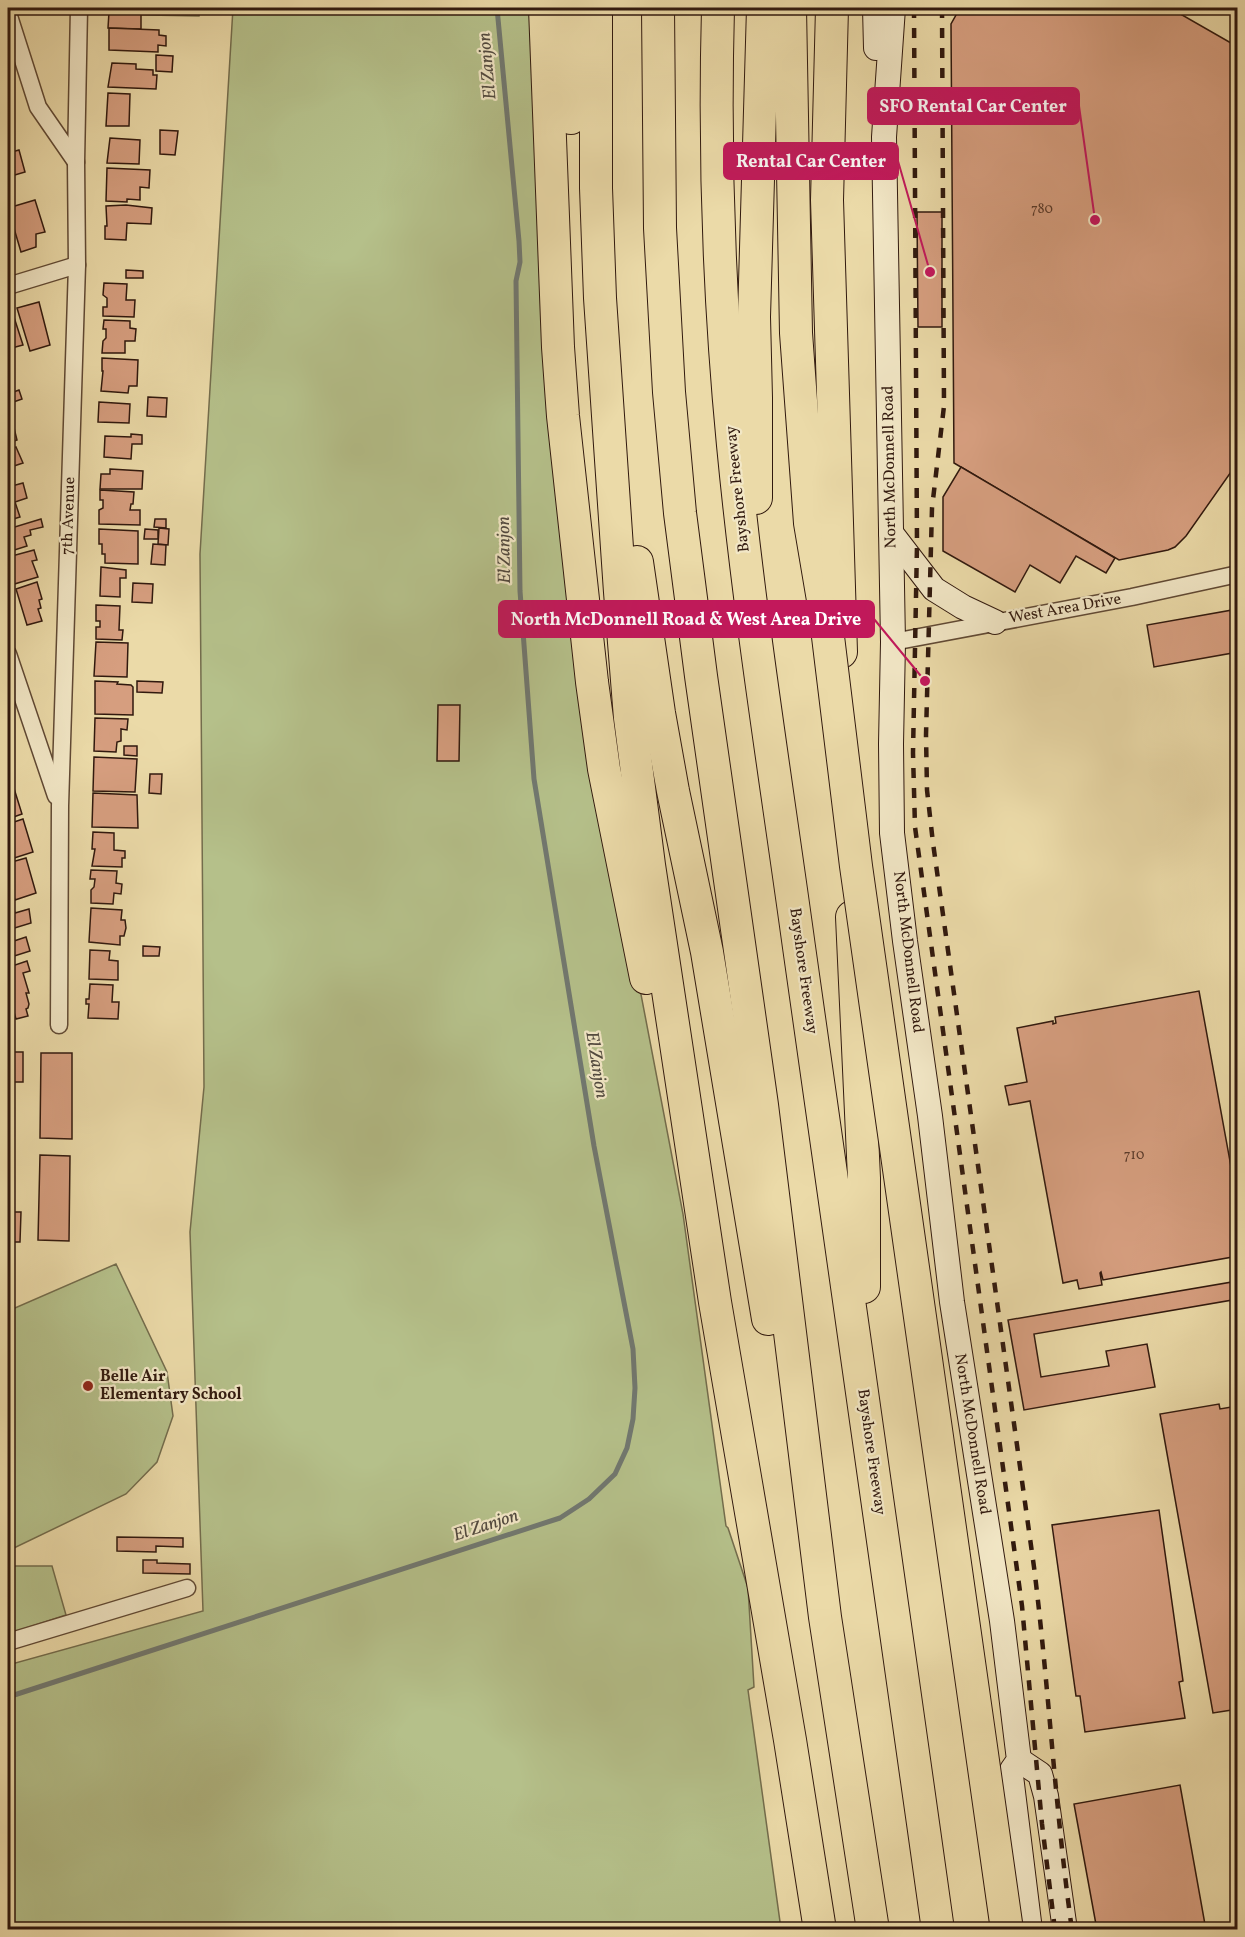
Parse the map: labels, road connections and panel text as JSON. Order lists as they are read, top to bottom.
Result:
{
  "streets": {
    "highway": ["Bayshore Freeway"],
    "street": ["North McDonnell Road", "7th Avenue", "West Area Drive"]
  },
  "crossings": [
    ["North McDonnell Road", "West Area Drive"]
  ],
  "water": ["El Zanjon"],
  "places": [
    "SFO Rental Car Center",
    "Rental Car Center",
    "North McDonnell Road & West Area Drive",
    "Belle Air Elementary School"
  ],
  "house_numbers": ["780", "710"]
}
